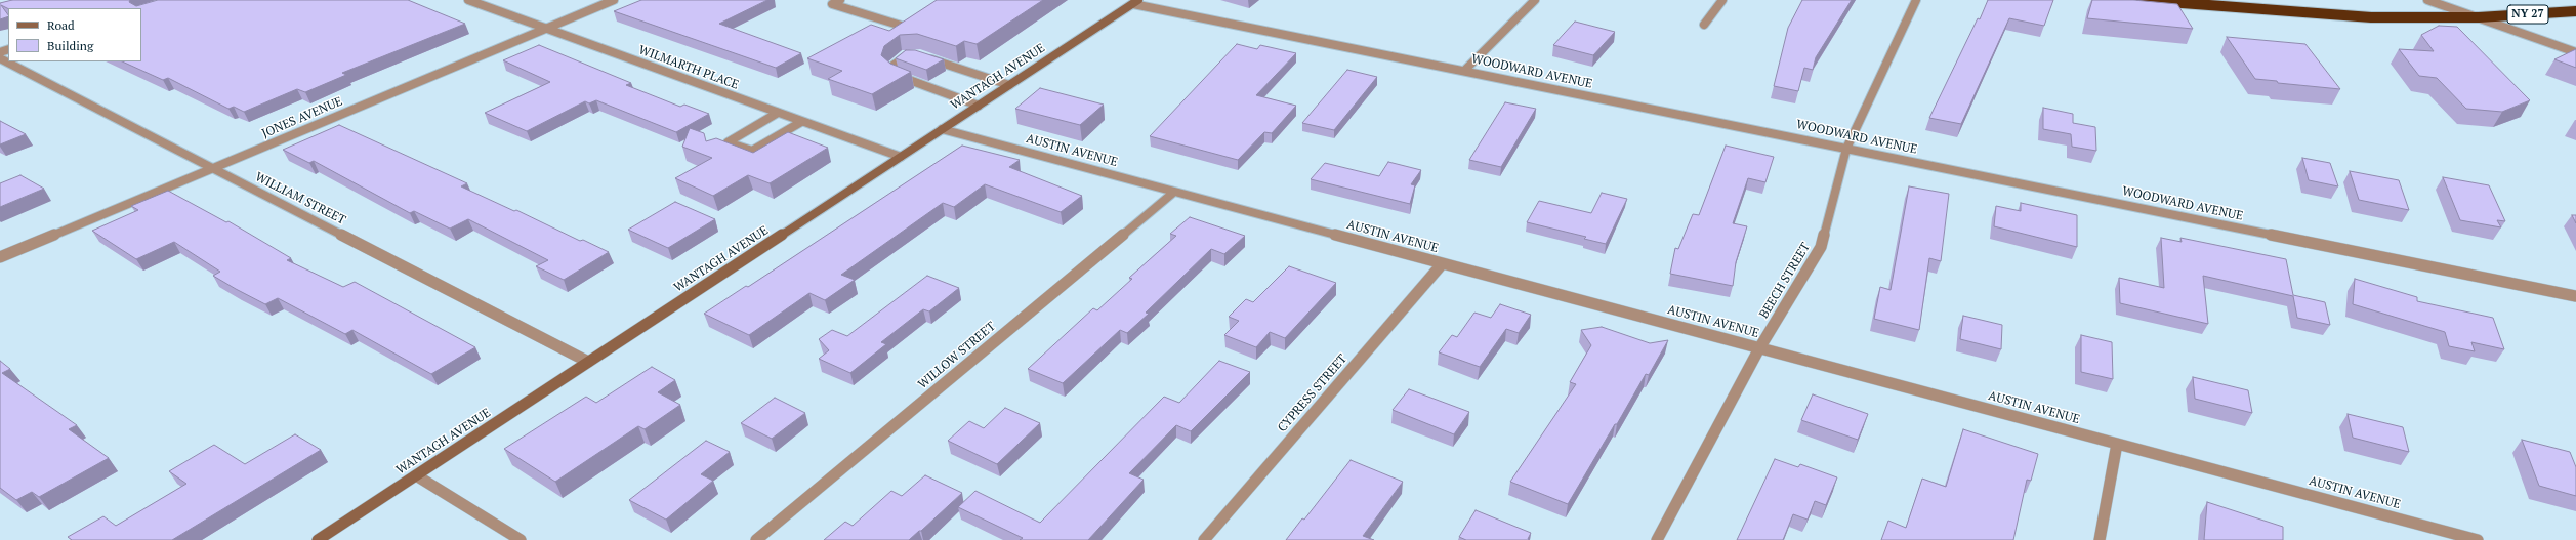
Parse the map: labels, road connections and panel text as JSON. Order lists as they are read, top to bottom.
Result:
{
  "streets": {
    "highway": ["NY 27"],
    "main road": ["WANTAGH AVENUE"],
    "street": [
      "WILMARTH PLACE",
      "WOODWARD AVENUE",
      "JONES AVENUE",
      "AUSTIN AVENUE",
      "WILLIAM STREET",
      "BEECH STREET",
      "WILLOW STREET",
      "CYPRESS STREET"
    ]
  },
  "crossings": [
    ["WILMARTH PLACE", "WANTAGH AVENUE"],
    ["WILMARTH PLACE", "JONES AVENUE"],
    ["WOODWARD AVENUE", "WANTAGH AVENUE"],
    ["WOODWARD AVENUE", "BEECH STREET"],
    ["WANTAGH AVENUE", "AUSTIN AVENUE"],
    ["WANTAGH AVENUE", "WILLIAM STREET"],
    ["JONES AVENUE", "WILLIAM STREET"],
    ["AUSTIN AVENUE", "BEECH STREET"],
    ["AUSTIN AVENUE", "WILLOW STREET"],
    ["AUSTIN AVENUE", "CYPRESS STREET"]
  ],
  "legend": ["Road", "Building"]
}
